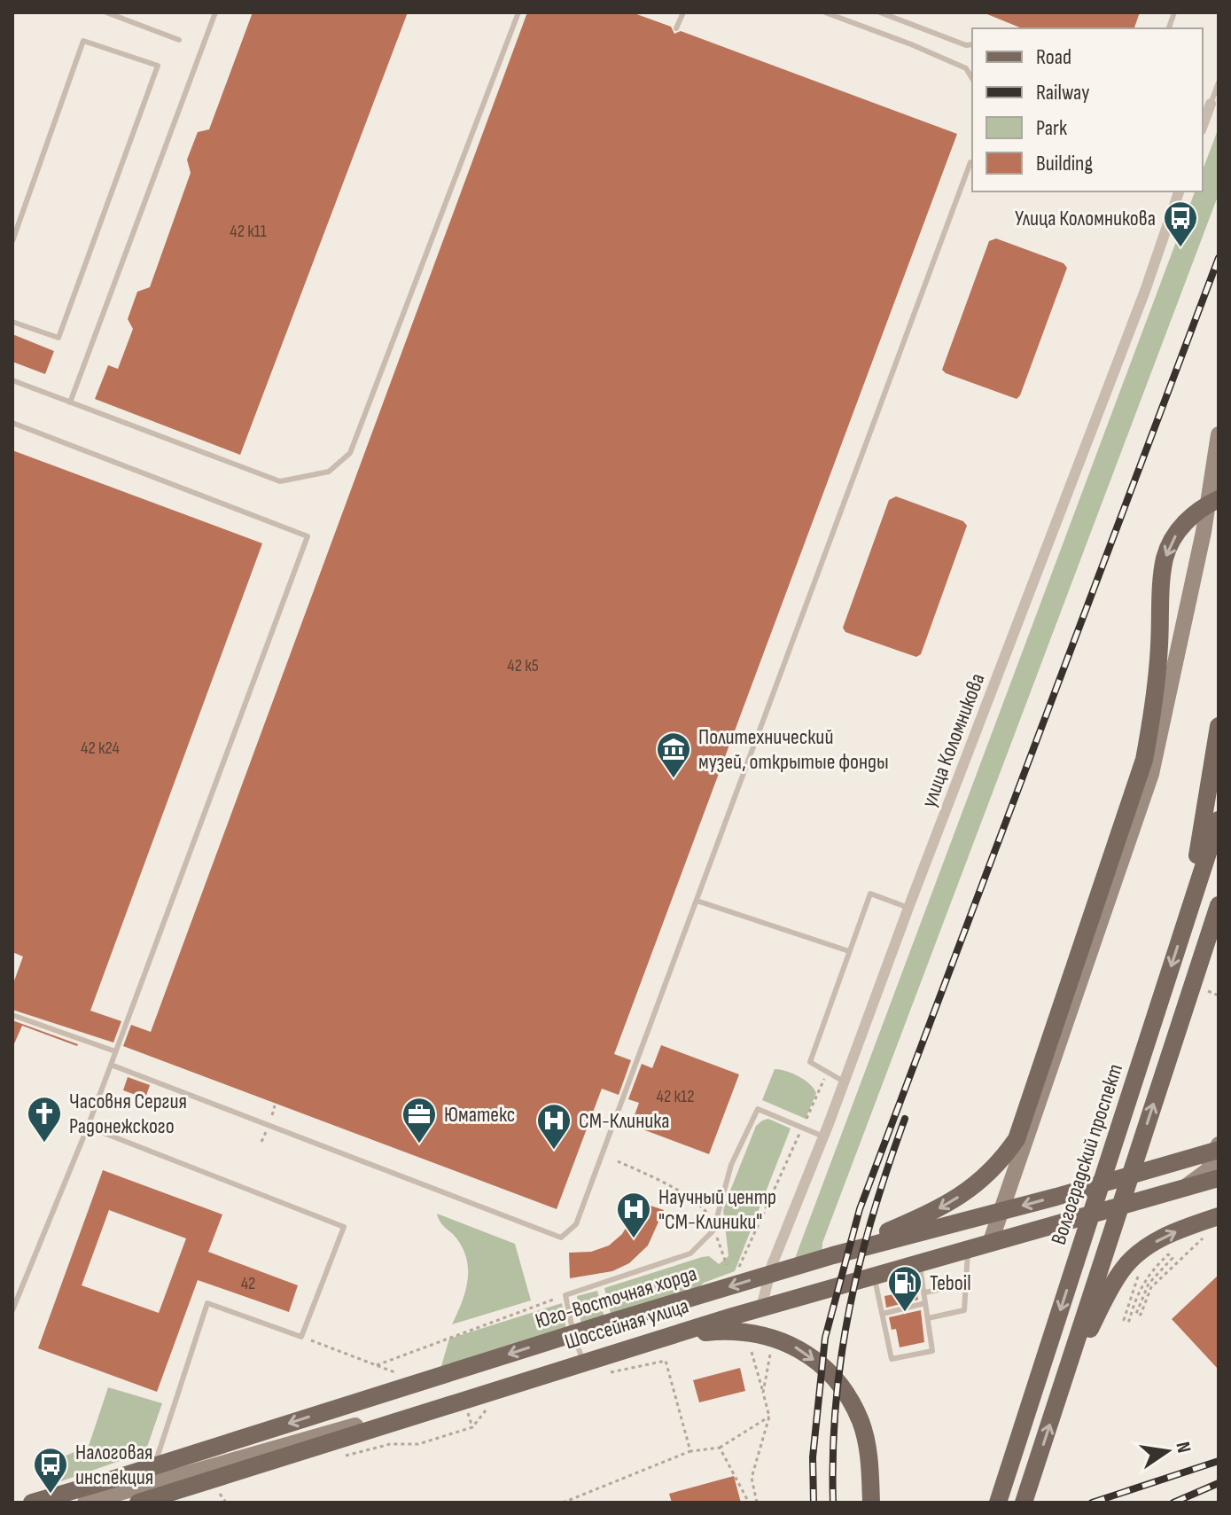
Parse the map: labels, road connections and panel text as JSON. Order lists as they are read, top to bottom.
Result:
{
  "streets": {
    "main road": ["Волгоградский проспект", "Юго-Восточная хорда", "Шоссейная улица"],
    "street": ["улица Коломникова"]
  },
  "crossings": [
    ["улица Коломникова", "Шоссейная улица"]
  ],
  "places": {
    "bus stop": ["Улица Коломникова", "Налоговая инспекция"],
    "museum": ["Политехнический музей, открытые фонды"],
    "church": ["Часовня Сергия Радонежского"],
    "office": ["Юматекс"],
    "hospital": ["СМ-Клиника", "Научный центр \"СМ-Клиники\""],
    "fuel station": ["Teboil"]
  },
  "house_numbers": [
    "42 к11",
    "42 к5",
    "42 к24",
    "42 к12",
    "42"
  ],
  "legend": [
    "Road",
    "Railway",
    "Park",
    "Building"
  ],
  "north": "right"
}
